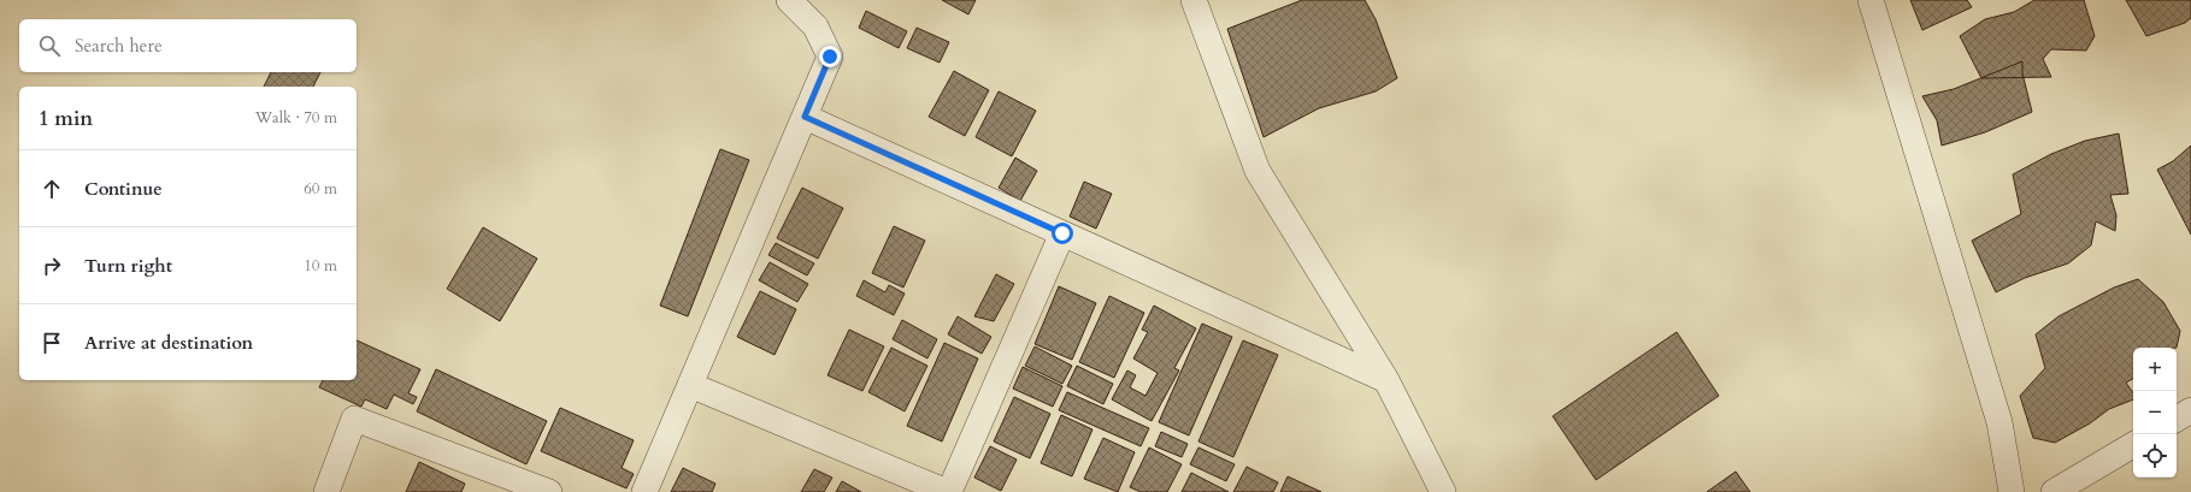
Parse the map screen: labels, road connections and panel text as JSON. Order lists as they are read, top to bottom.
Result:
{
  "page": {
    "search": "Search here",
    "heading": ["1 min", "Walk · 70 m"],
    "list": [
      ["Continue", "60 m"],
      ["Turn right", "10 m"],
      "Arrive at destination"
    ],
    "map_buttons": ["+", "−"]
  }
}
